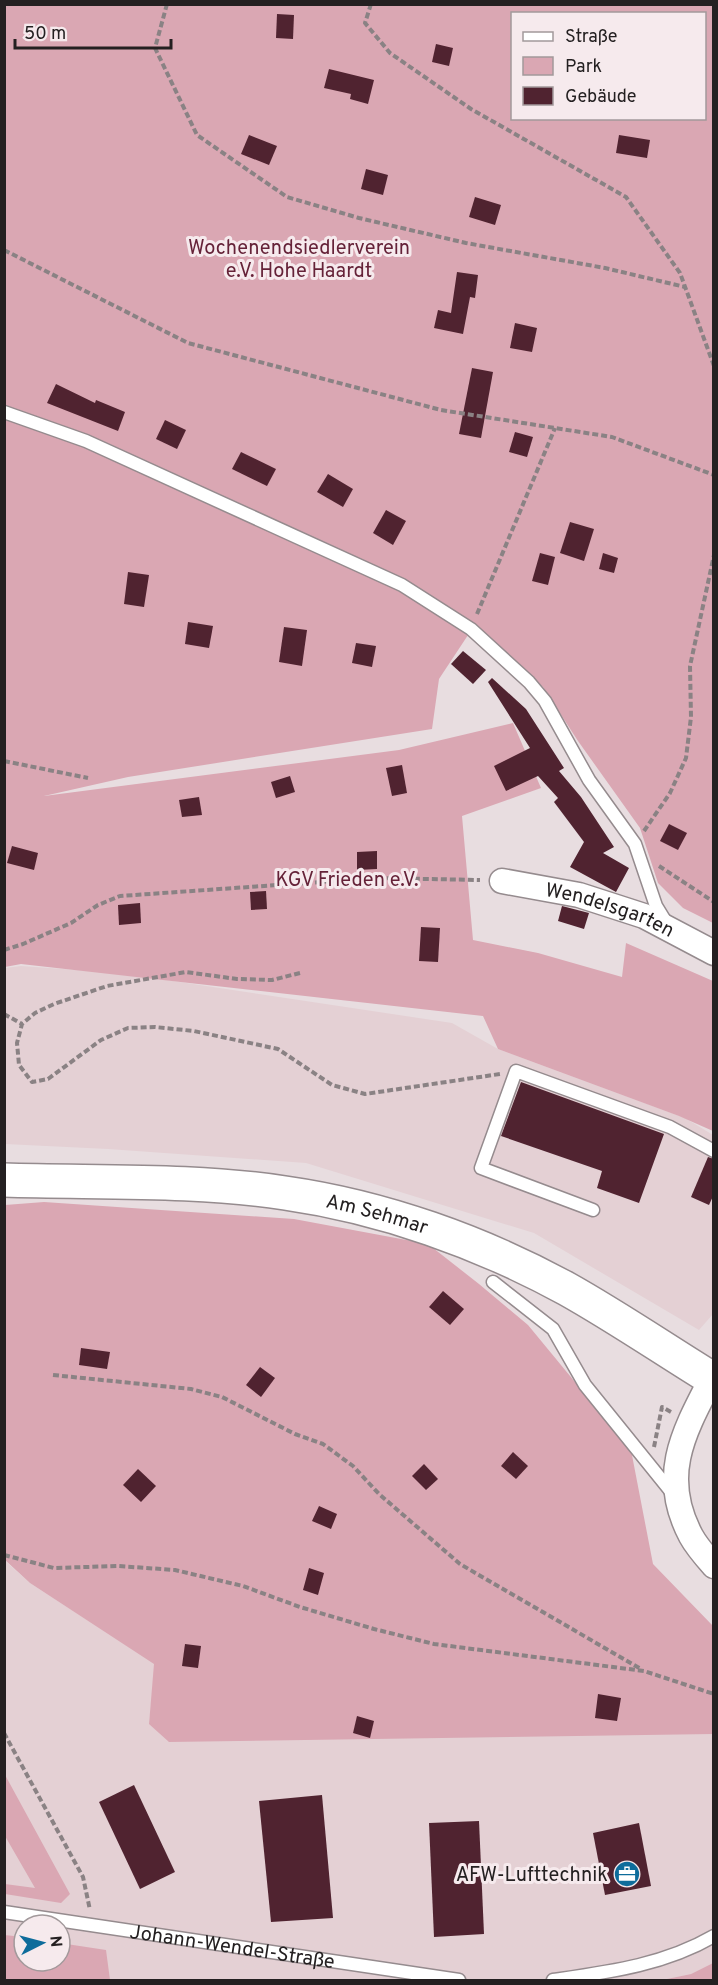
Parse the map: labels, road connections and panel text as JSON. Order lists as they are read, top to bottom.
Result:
{
  "streets": {
    "main road": ["Am Sehmar"],
    "street": ["Wendelsgarten"],
    "lane": ["Johann-Wendel-Straße"]
  },
  "parks": ["Wochenendsiedlerverein e.V. Hohe Haardt", "KGV Frieden e.V."],
  "places": {
    "office": ["AFW-Lufttechnik"]
  },
  "legend": ["Straße", "Park", "Gebäude"],
  "scale_bar": "50 m",
  "north": "right"
}
